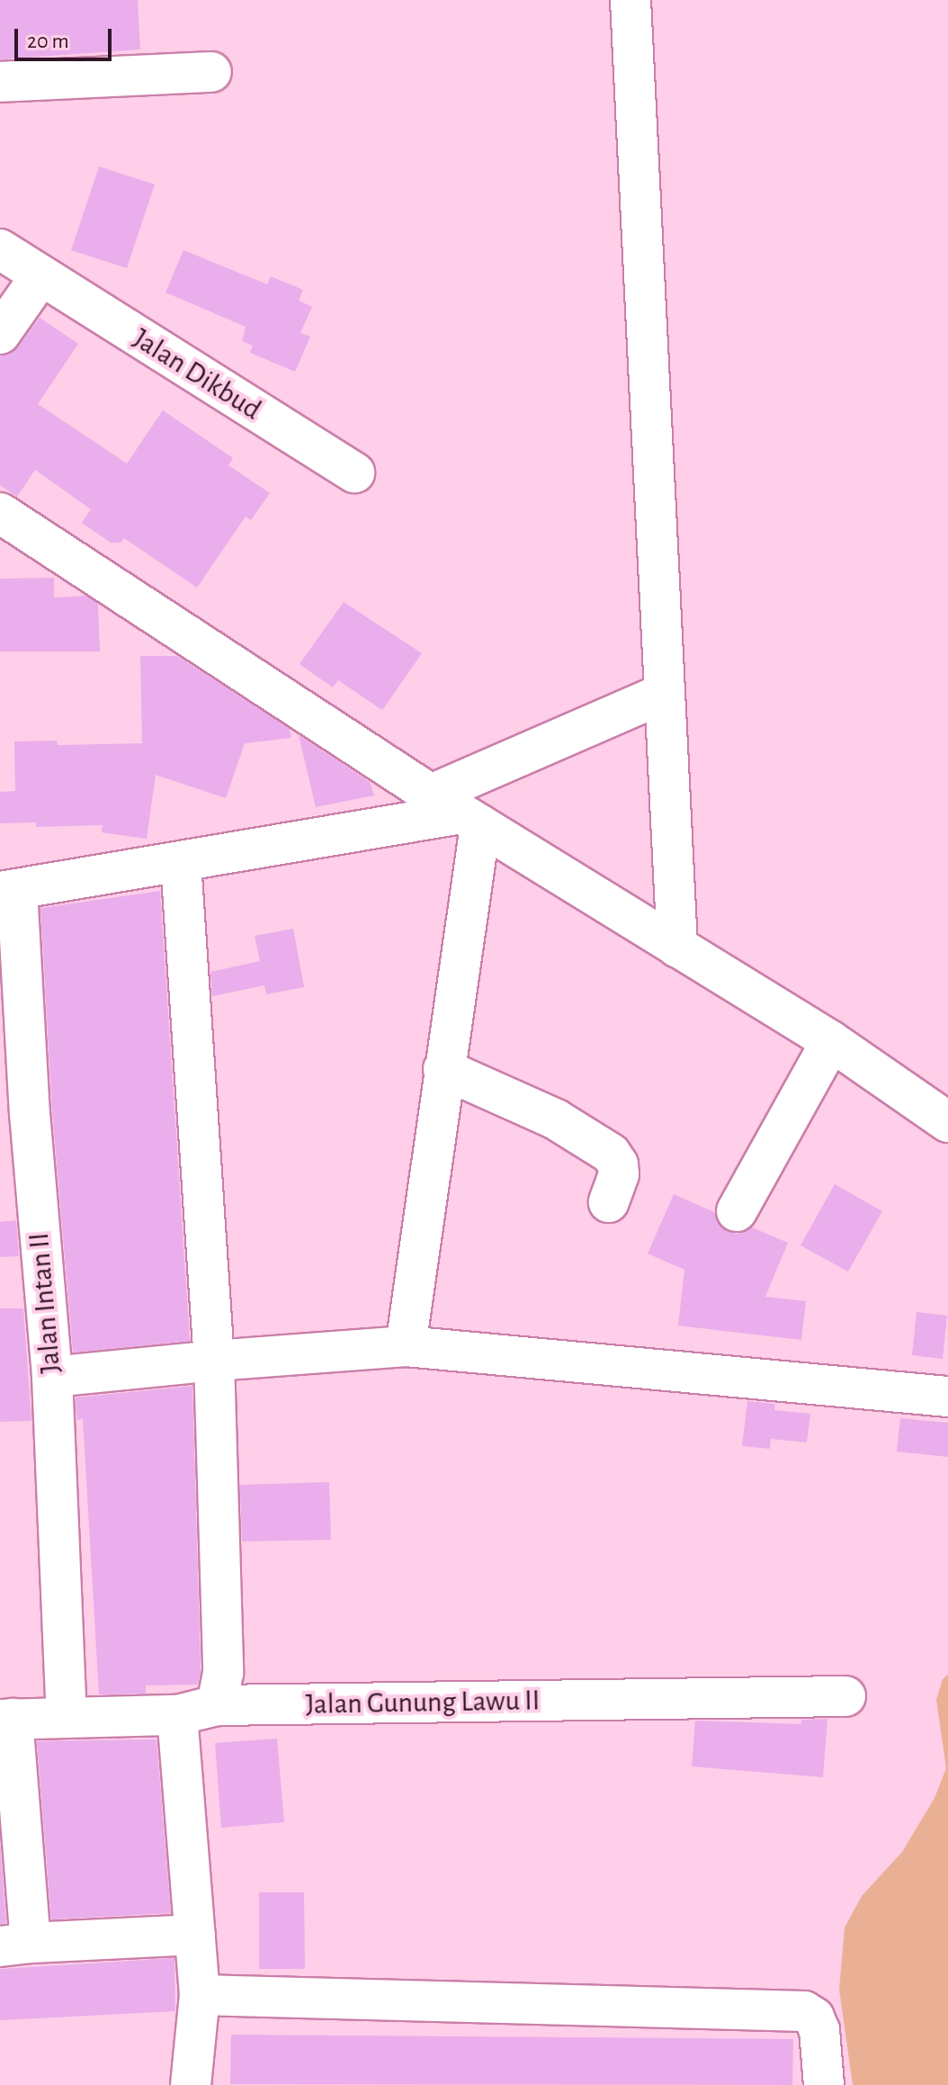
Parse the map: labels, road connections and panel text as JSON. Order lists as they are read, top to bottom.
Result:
{
  "streets": {
    "street": ["Jalan Dikbud", "Jalan Intan II", "Jalan Gunung Lawu II"]
  },
  "crossings": [
    ["Jalan Intan II", "Jalan Gunung Lawu II"]
  ],
  "scale_bar": "20 m"
}
